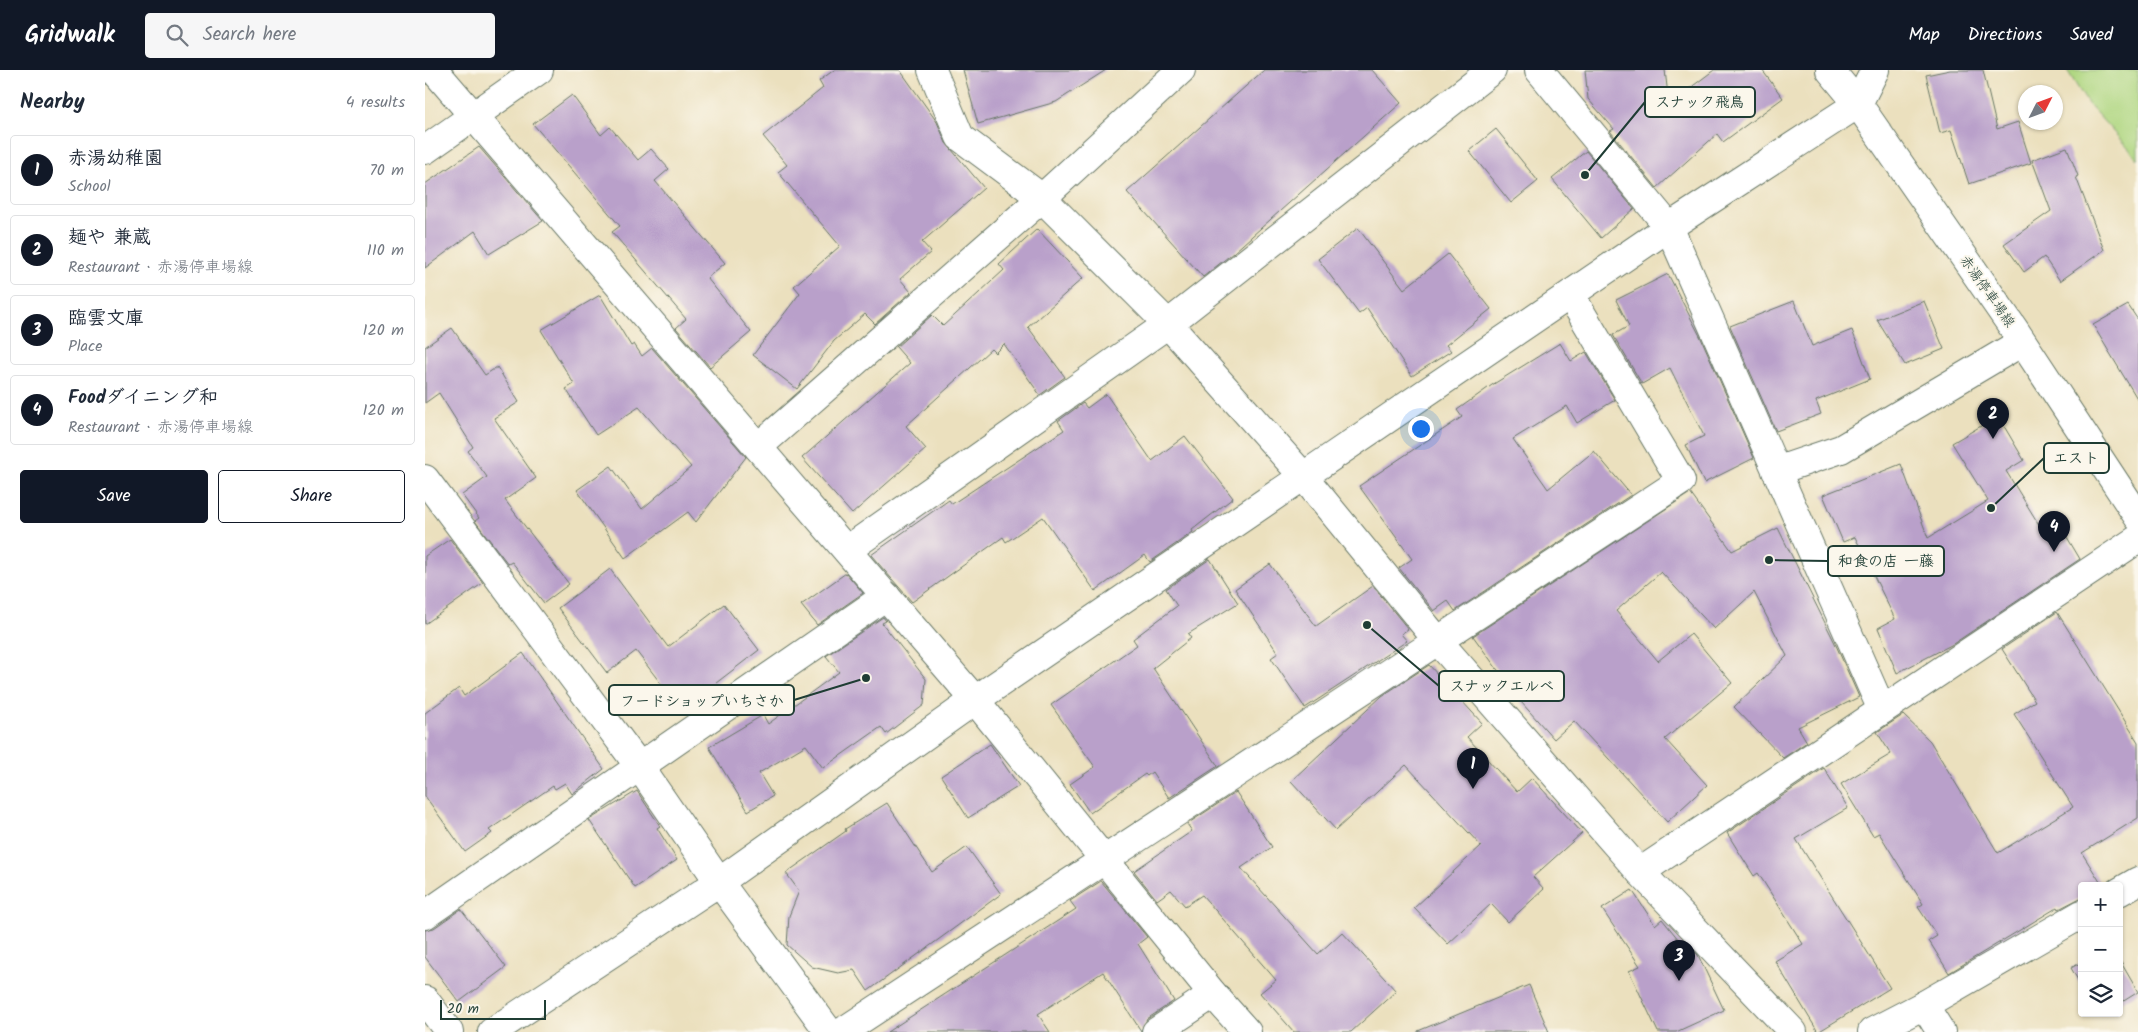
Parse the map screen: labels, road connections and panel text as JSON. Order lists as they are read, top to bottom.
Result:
{
  "streets": {
    "main road": ["赤湯停車場線"]
  },
  "places": [
    "スナック飛鳥",
    "エスト",
    "和食の店 一藤",
    "スナックエルべ",
    "フードショップいちさか"
  ],
  "scale_bar": "20 m",
  "north": "top right",
  "page": {
    "header": "Gridwalk",
    "search": "Search here",
    "nav": ["Map", "Directions", "Saved"],
    "heading": ["Nearby", "4 results"],
    "list": [
      {
        "mark": "1",
        "name": "赤湯幼稚園",
        "note": "School",
        "value": "70 m"
      },
      {
        "mark": "2",
        "name": "麺や 兼蔵",
        "note": "Restaurant · 赤湯停車場線",
        "value": "110 m"
      },
      {
        "mark": "3",
        "name": "臨雲文庫",
        "note": "Place",
        "value": "120 m"
      },
      {
        "mark": "4",
        "name": "Foodダイニング和",
        "note": "Restaurant · 赤湯停車場線",
        "value": "120 m"
      }
    ],
    "pins": [
      "2",
      "4",
      "1",
      "3"
    ],
    "buttons": ["Save", "Share"],
    "map_buttons": ["+", "−"],
    "scale": "20 m"
  }
}
